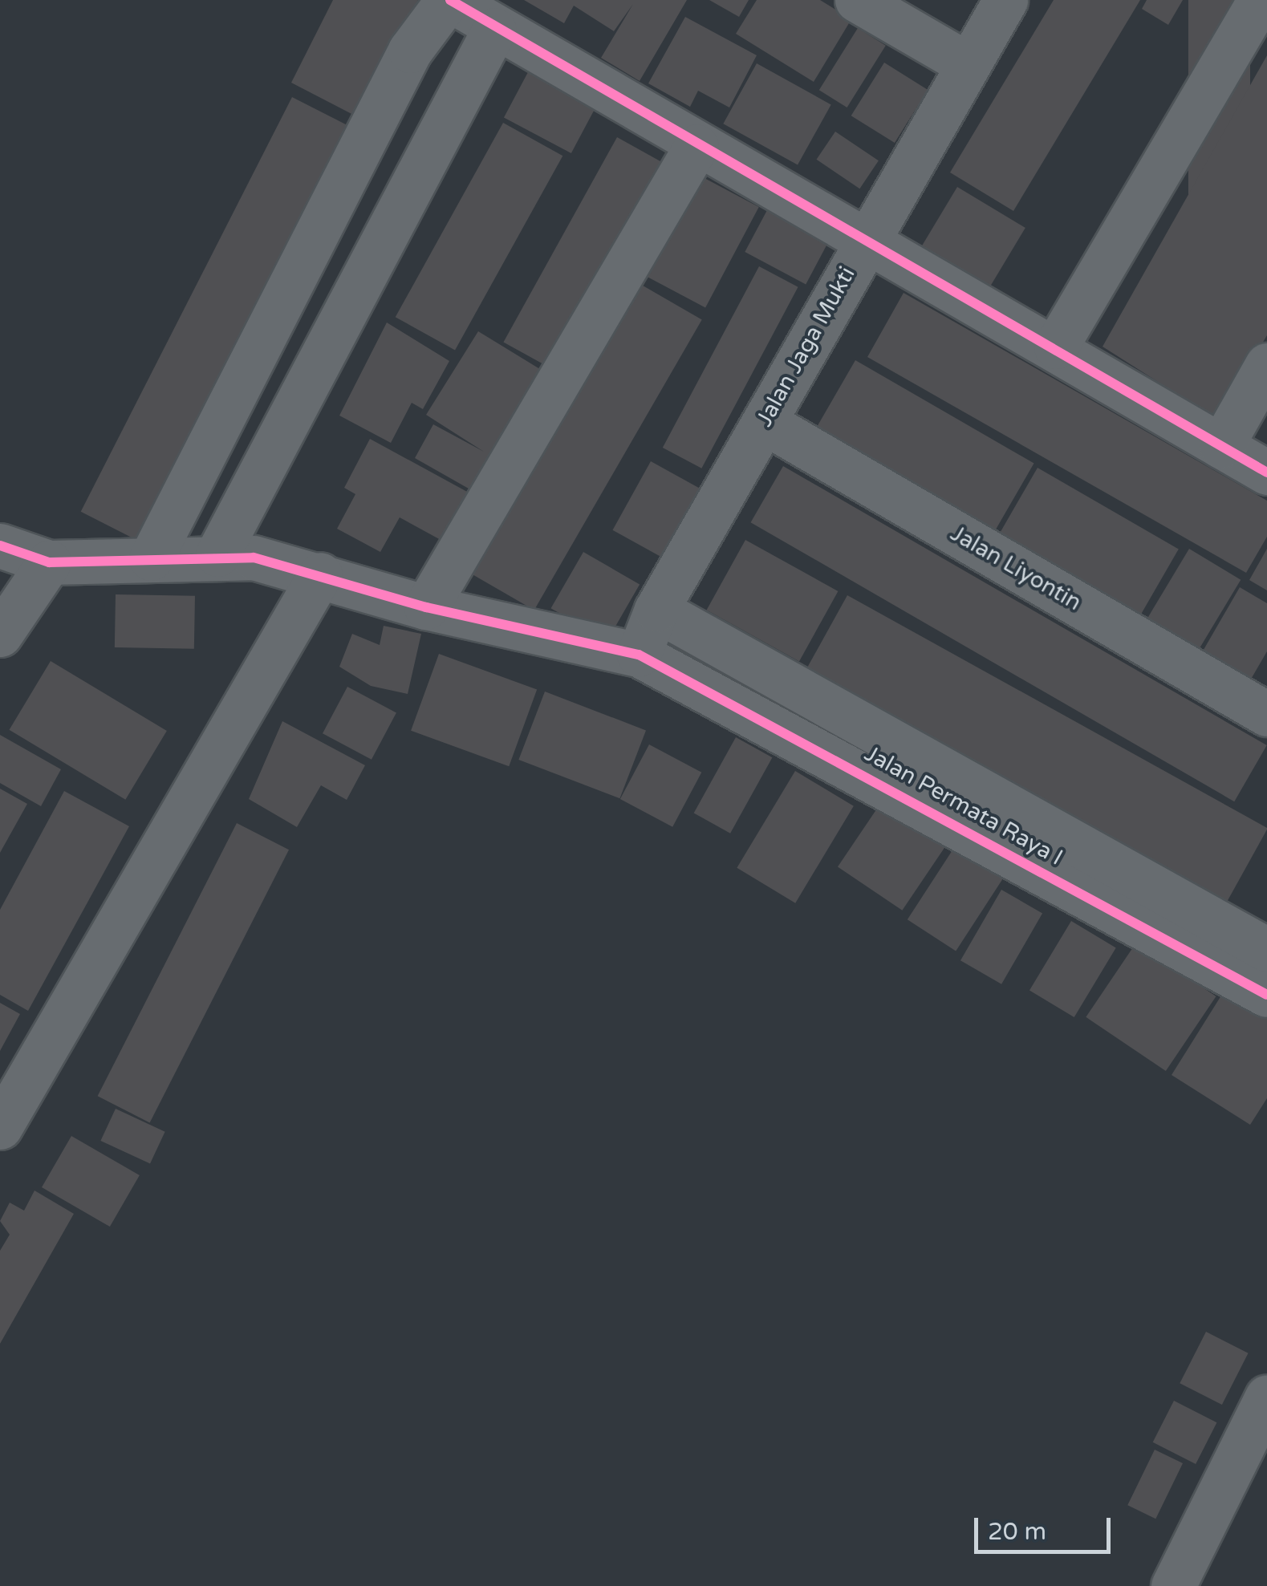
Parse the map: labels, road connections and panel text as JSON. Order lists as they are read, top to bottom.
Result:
{
  "streets": {
    "street": ["Jalan Jaga Mukti", "Jalan Liyontin", "Jalan Permata Raya I"]
  },
  "crossings": [
    ["Jalan Jaga Mukti", "Jalan Liyontin"],
    ["Jalan Jaga Mukti", "Jalan Permata Raya I"]
  ],
  "scale_bar": "20 m"
}
